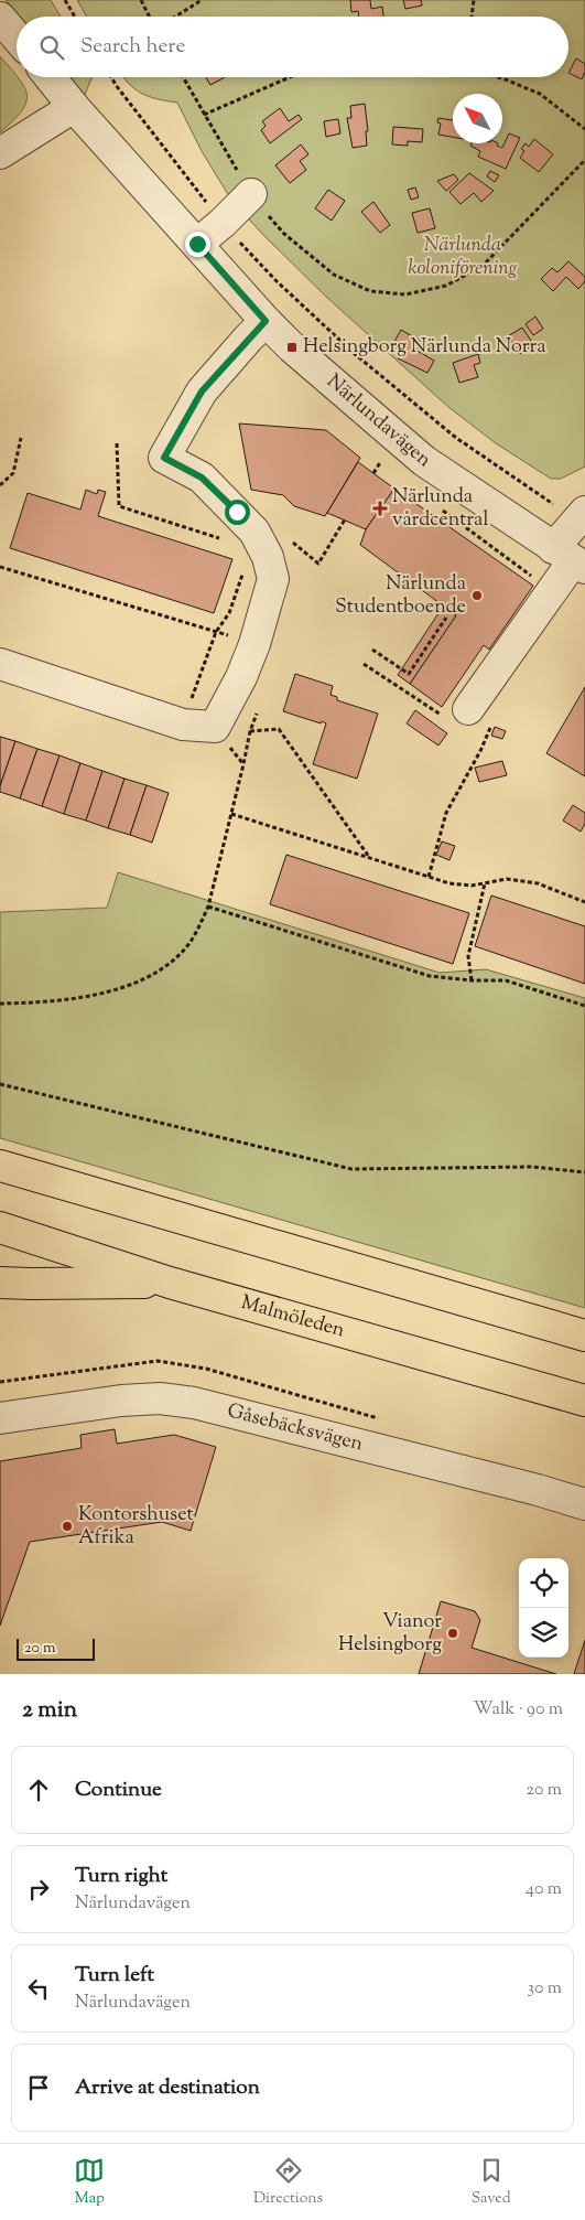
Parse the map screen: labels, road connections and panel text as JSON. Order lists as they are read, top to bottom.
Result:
{
  "streets": {
    "highway": ["Malmöleden"],
    "street": ["Närlundavägen", "Gåsebäcksvägen"]
  },
  "parks": ["Närlunda koloniförening"],
  "places": {
    "transit": ["Helsingborg Närlunda Norra"],
    "health": ["Närlunda vårdcentral"],
    "other": ["Närlunda Studentboende", "Kontorshuset Afrika", "Vianor Helsingborg"]
  },
  "scale_bar": "20 m",
  "north": "top left",
  "page": {
    "search": "Search here",
    "scale": "20 m",
    "heading": ["2 min", "Walk · 90 m"],
    "list": [
      ["Continue", "20 m"],
      ["Turn right", "Närlundavägen", "40 m"],
      ["Turn left", "Närlundavägen", "30 m"],
      "Arrive at destination"
    ],
    "nav": ["Map", "Directions", "Saved"]
  }
}
